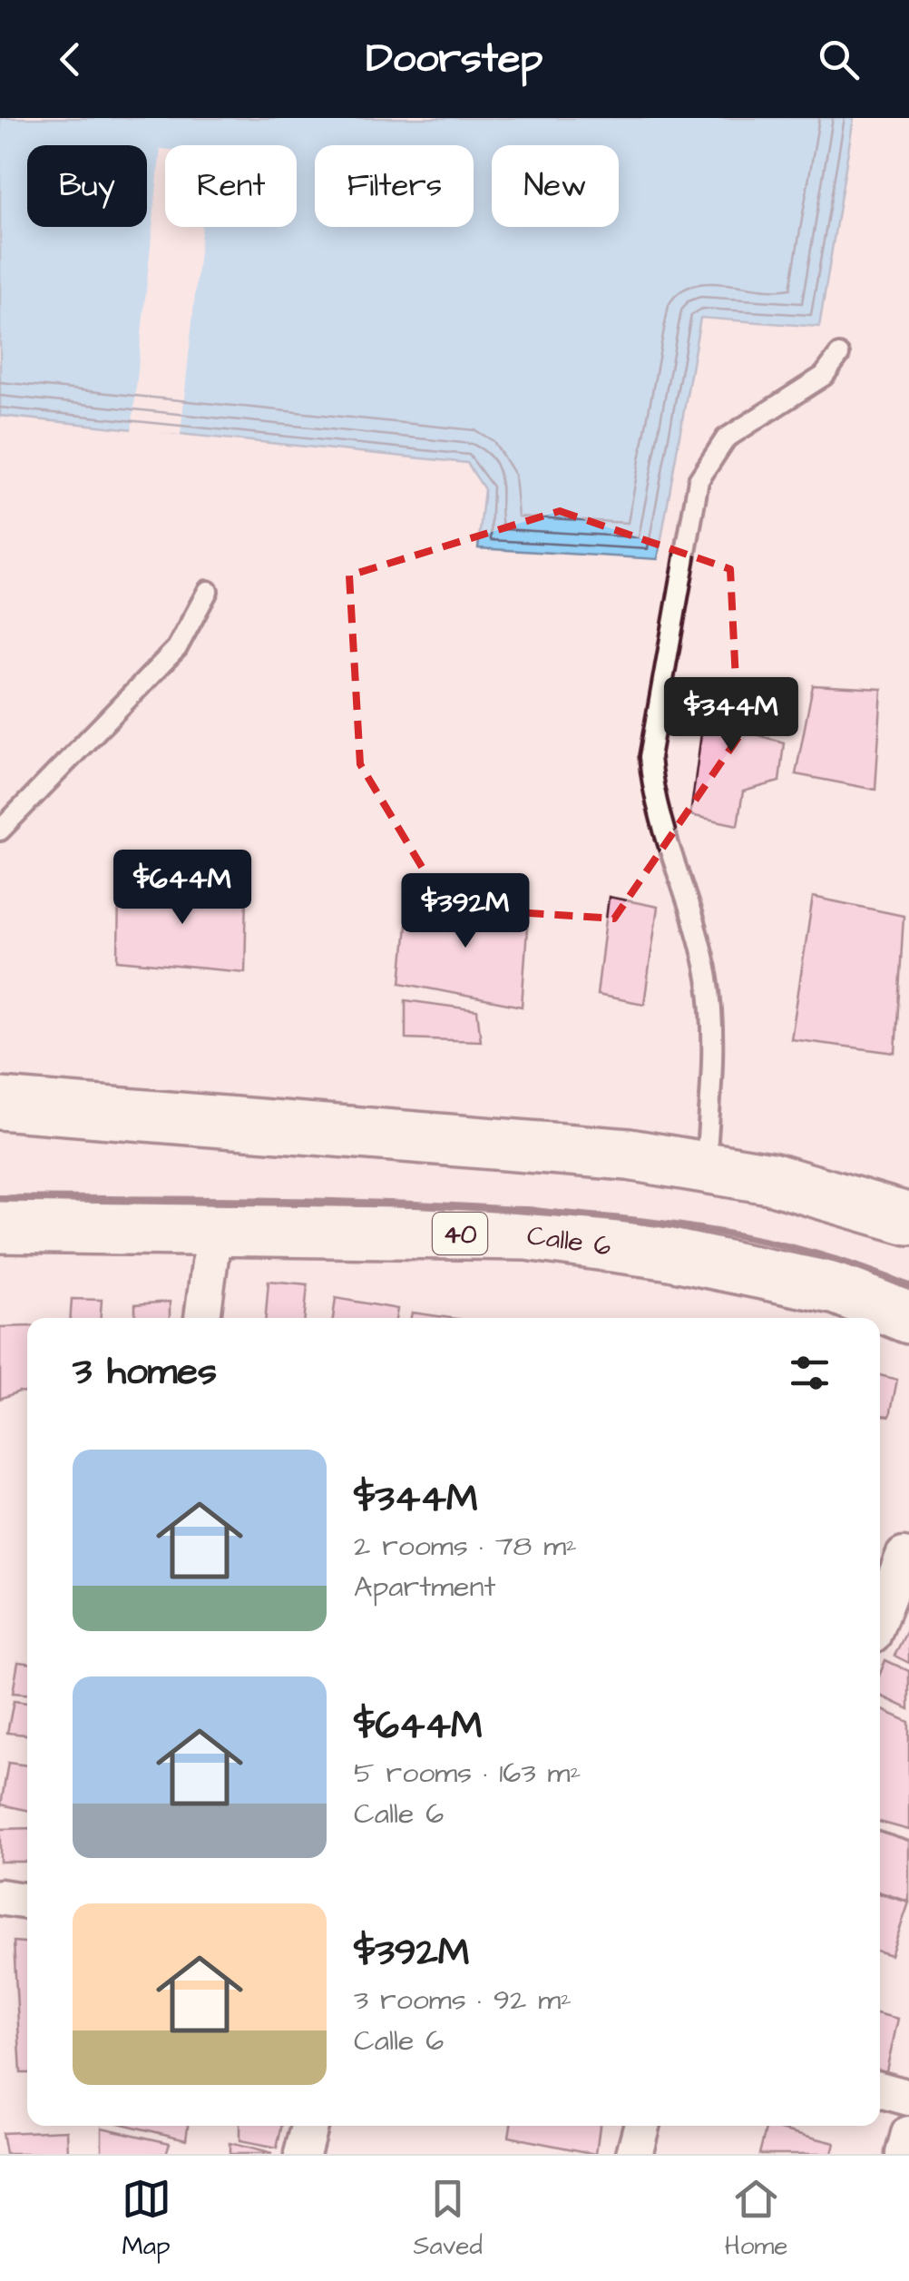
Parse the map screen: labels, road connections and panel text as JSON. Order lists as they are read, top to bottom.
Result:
{
  "streets": {
    "highway": ["40", "Calle 6"]
  },
  "page": {
    "header": "Doorstep",
    "chip": [
      "Buy",
      "Rent",
      "Filters",
      "New"
    ],
    "price": ["$344M", "$644M", "$392M"],
    "heading": "3 homes",
    "list": [
      {
        "name": "$344M",
        "note": "2 rooms · 78 m² · Apartment"
      },
      {
        "name": "$644M",
        "note": "5 rooms · 163 m² · Calle 6"
      },
      {
        "name": "$392M",
        "note": "3 rooms · 92 m² · Calle 6"
      }
    ],
    "tabs": ["Map", "Saved", "Home"]
  }
}
